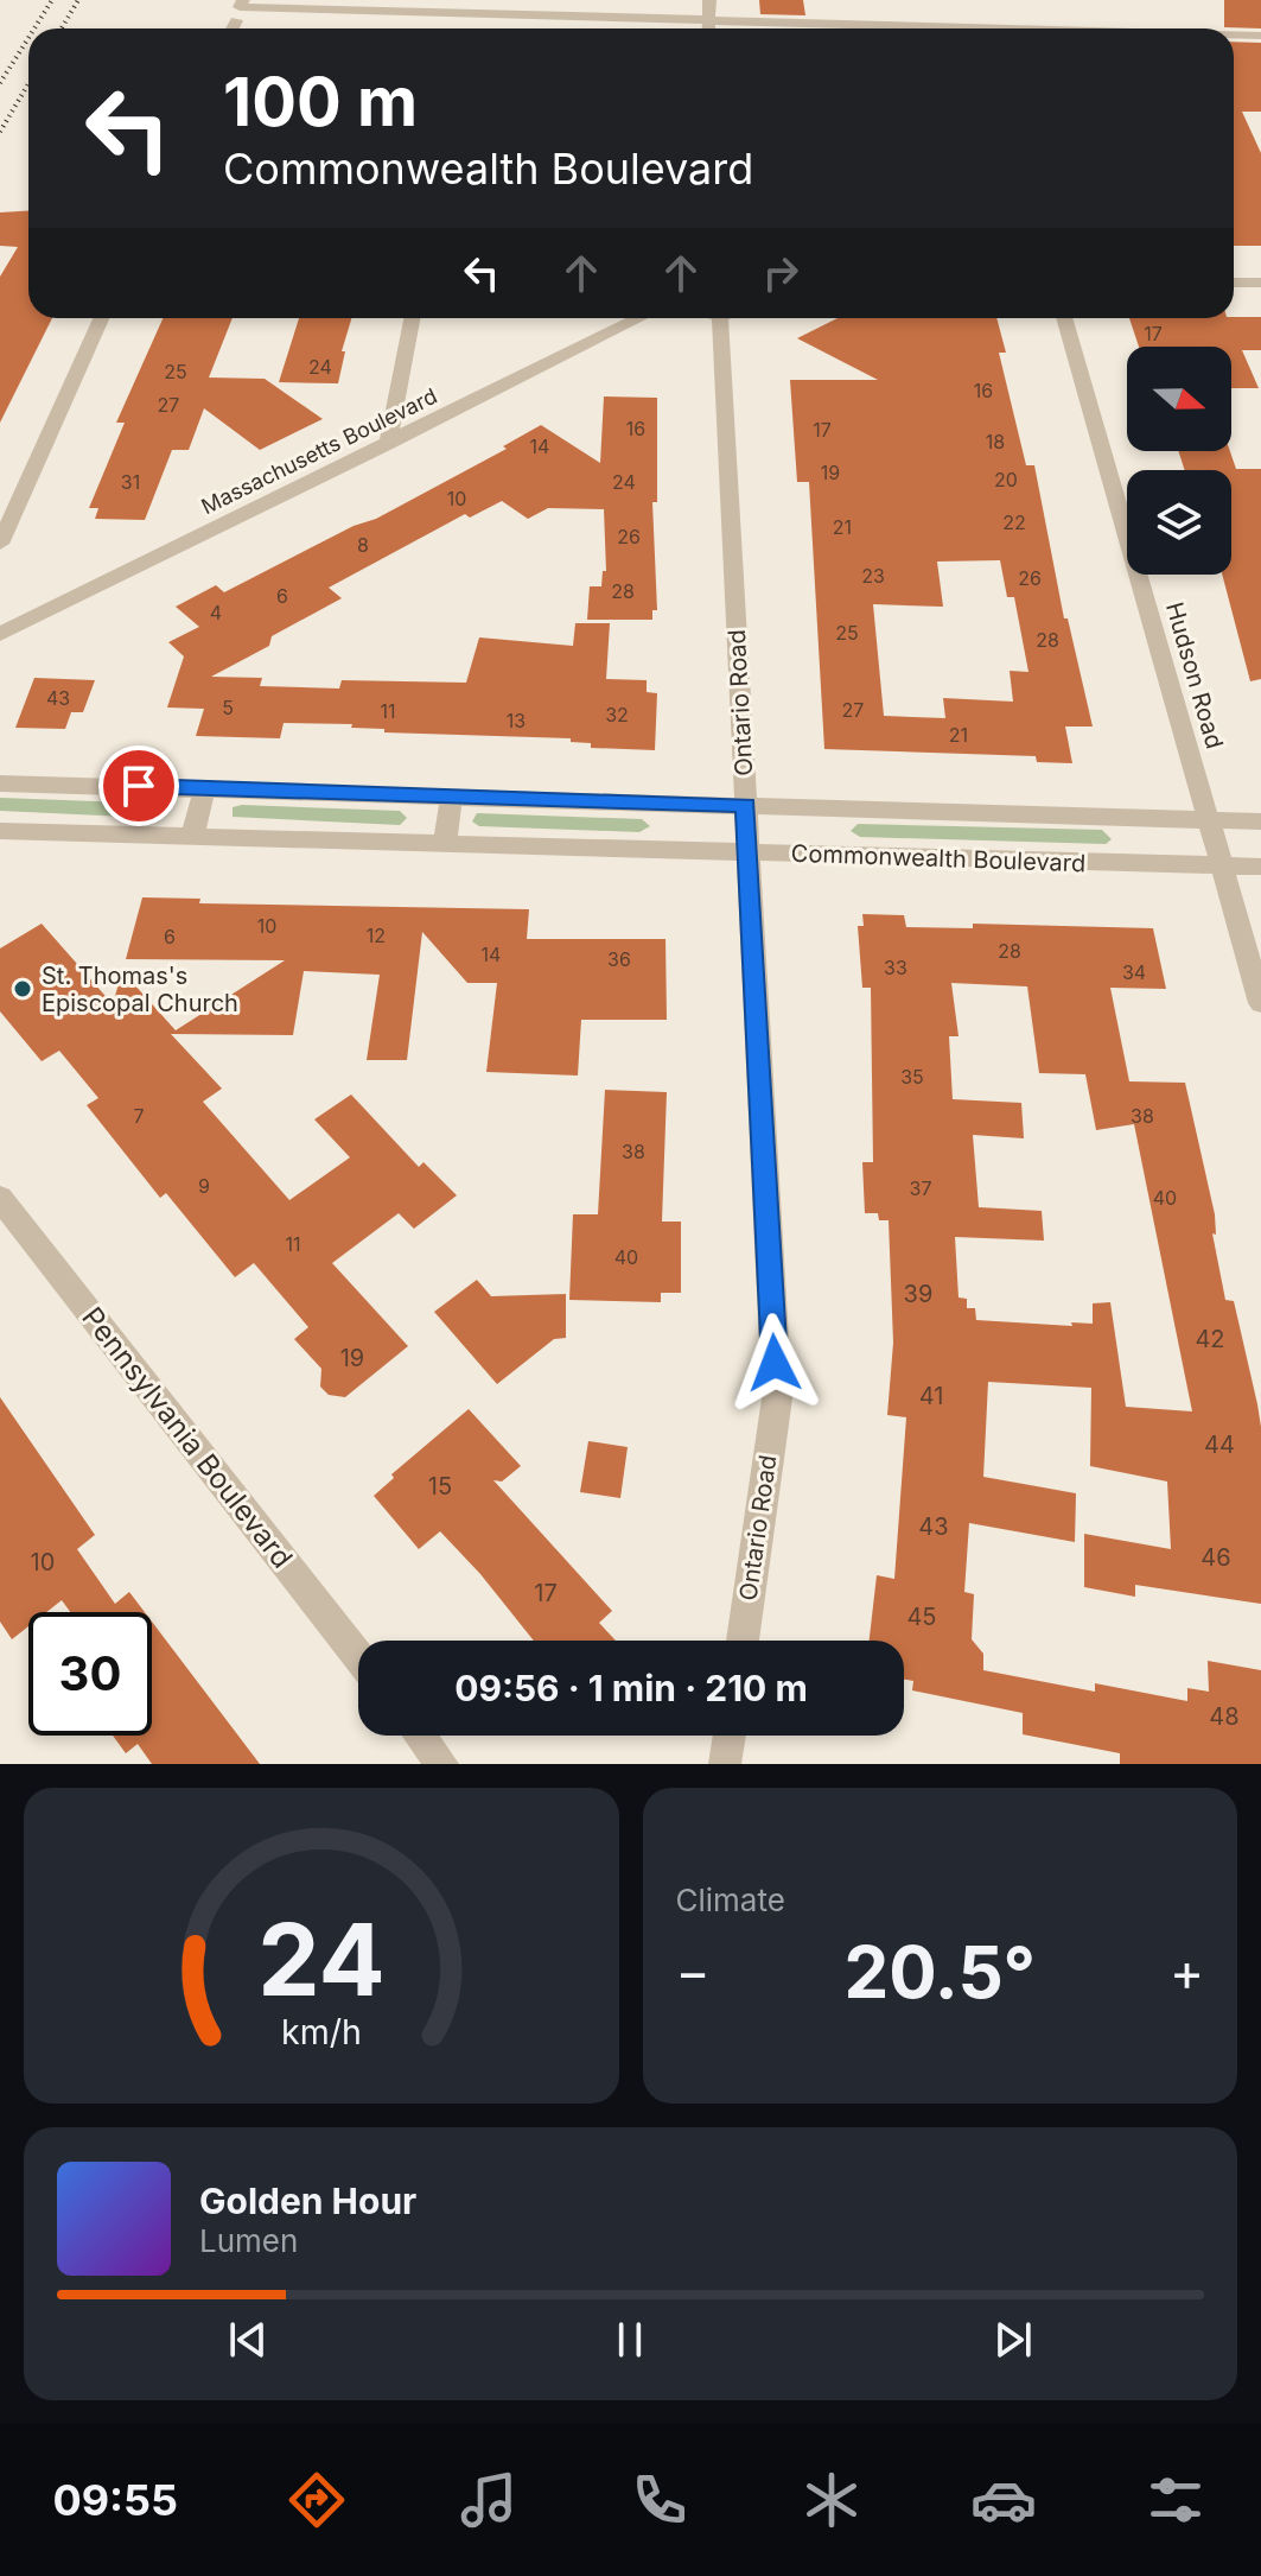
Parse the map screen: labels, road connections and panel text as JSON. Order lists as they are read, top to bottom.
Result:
{
  "streets": {
    "street": [
      "Massachusetts Boulevard",
      "Hudson Road",
      "Ontario Road",
      "Commonwealth Boulevard",
      "Pennsylvania Boulevard"
    ]
  },
  "crossings": [
    ["Hudson Road", "Commonwealth Boulevard"],
    ["Ontario Road", "Commonwealth Boulevard"]
  ],
  "places": ["St. Thomas's Episcopal Church"],
  "house_numbers": [
    "17",
    "24",
    "25",
    "16",
    "27",
    "16",
    "17",
    "18",
    "14",
    "19",
    "20",
    "31",
    "24",
    "10",
    "22",
    "21",
    "26",
    "8",
    "23",
    "26",
    "28",
    "6",
    "4",
    "25",
    "28",
    "43",
    "5",
    "27",
    "11",
    "32",
    "13",
    "21",
    "10",
    "12",
    "6",
    "28",
    "14",
    "36",
    "33",
    "34",
    "35",
    "7",
    "38",
    "38",
    "9",
    "37",
    "40",
    "11",
    "40",
    "39",
    "42",
    "19",
    "41",
    "44",
    "15",
    "43",
    "46",
    "10",
    "17",
    "45",
    "48"
  ],
  "north": "right",
  "page": {
    "turn": ["100 m", "Commonwealth Boulevard"],
    "limit": "30",
    "trip": "09:56 · 1 min · 210 m",
    "tile": "Climate",
    "heat": ["−", "20.5°", "+"],
    "song": ["Golden Hour", "Lumen"],
    "tabs": "09:55",
    "gauge": ["24", "km/h"]
  }
}
